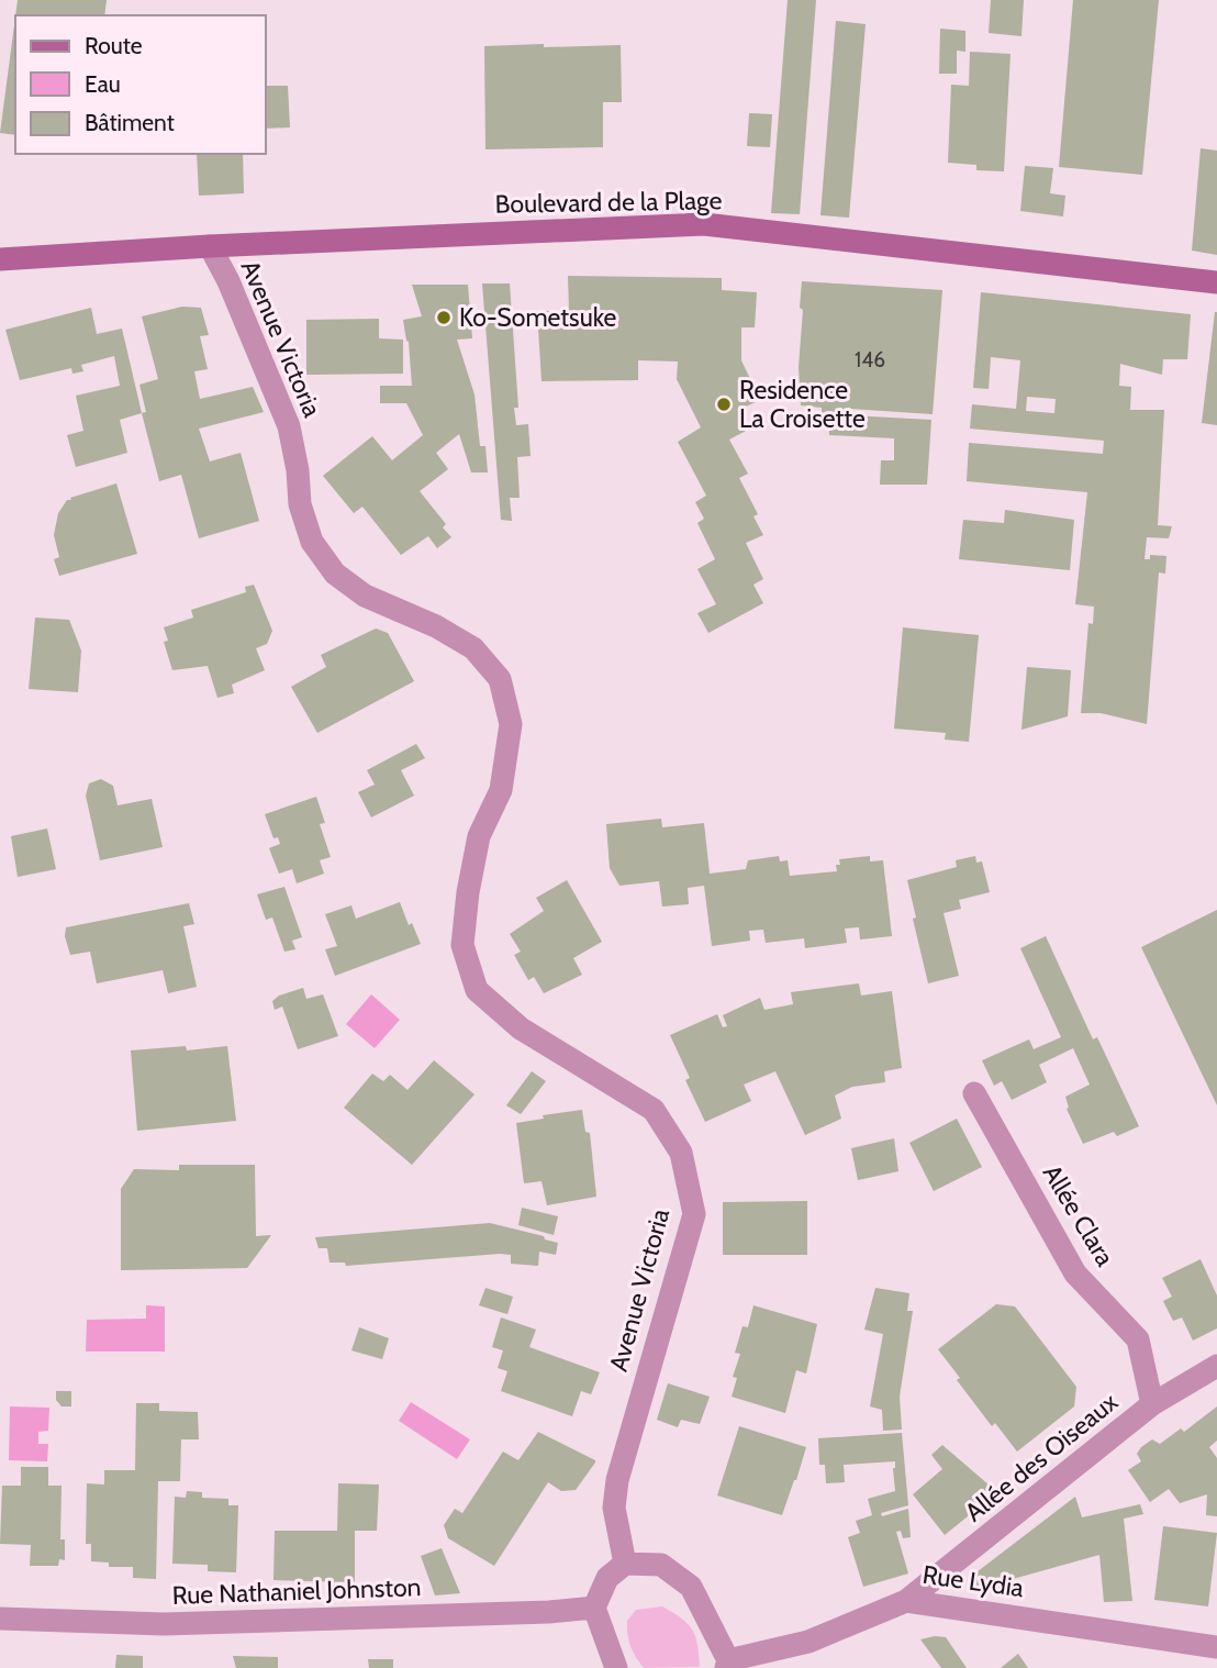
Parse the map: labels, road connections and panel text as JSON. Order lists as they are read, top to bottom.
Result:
{
  "streets": {
    "main road": ["Boulevard de la Plage"],
    "street": [
      "Avenue Victoria",
      "Allée Clara",
      "Allée des Oiseaux",
      "Rue Lydia",
      "Rue Nathaniel Johnston"
    ]
  },
  "crossings": [
    ["Boulevard de la Plage", "Avenue Victoria"],
    ["Allée Clara", "Allée des Oiseaux"],
    ["Allée des Oiseaux", "Rue Lydia"]
  ],
  "places": ["Ko-Sometsuke", "Residence La Croisette"],
  "house_numbers": ["146"],
  "legend": ["Route", "Eau", "Bâtiment"]
}
